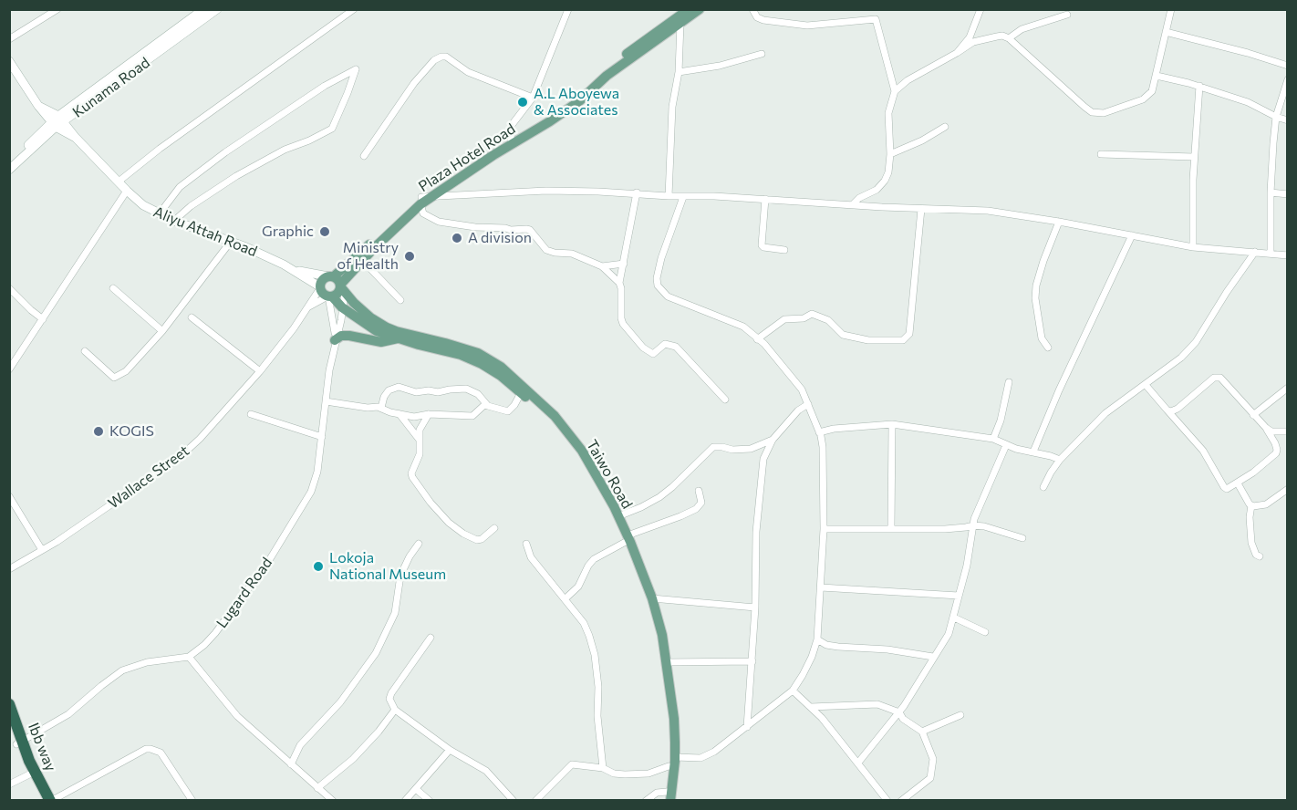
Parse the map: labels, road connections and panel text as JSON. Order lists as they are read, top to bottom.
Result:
{
  "streets": {
    "highway": ["Ibb way"],
    "main road": [
      "Kunama Road",
      "Plaza Hotel Road",
      "Aliyu Attah Road",
      "Taiwo Road"
    ],
    "street": ["Wallace Street", "Lugard Road"]
  },
  "crossings": [
    ["Kunama Road", "Aliyu Attah Road"],
    ["Plaza Hotel Road", "Taiwo Road"],
    ["Plaza Hotel Road", "Lugard Road"],
    ["Taiwo Road", "Wallace Street"],
    ["Taiwo Road", "Lugard Road"]
  ],
  "places": [
    "A.L Aboyewa & Associates",
    "Graphic",
    "A division",
    "Ministry of Health",
    "KOGIS",
    "Lokoja National Museum"
  ]
}
